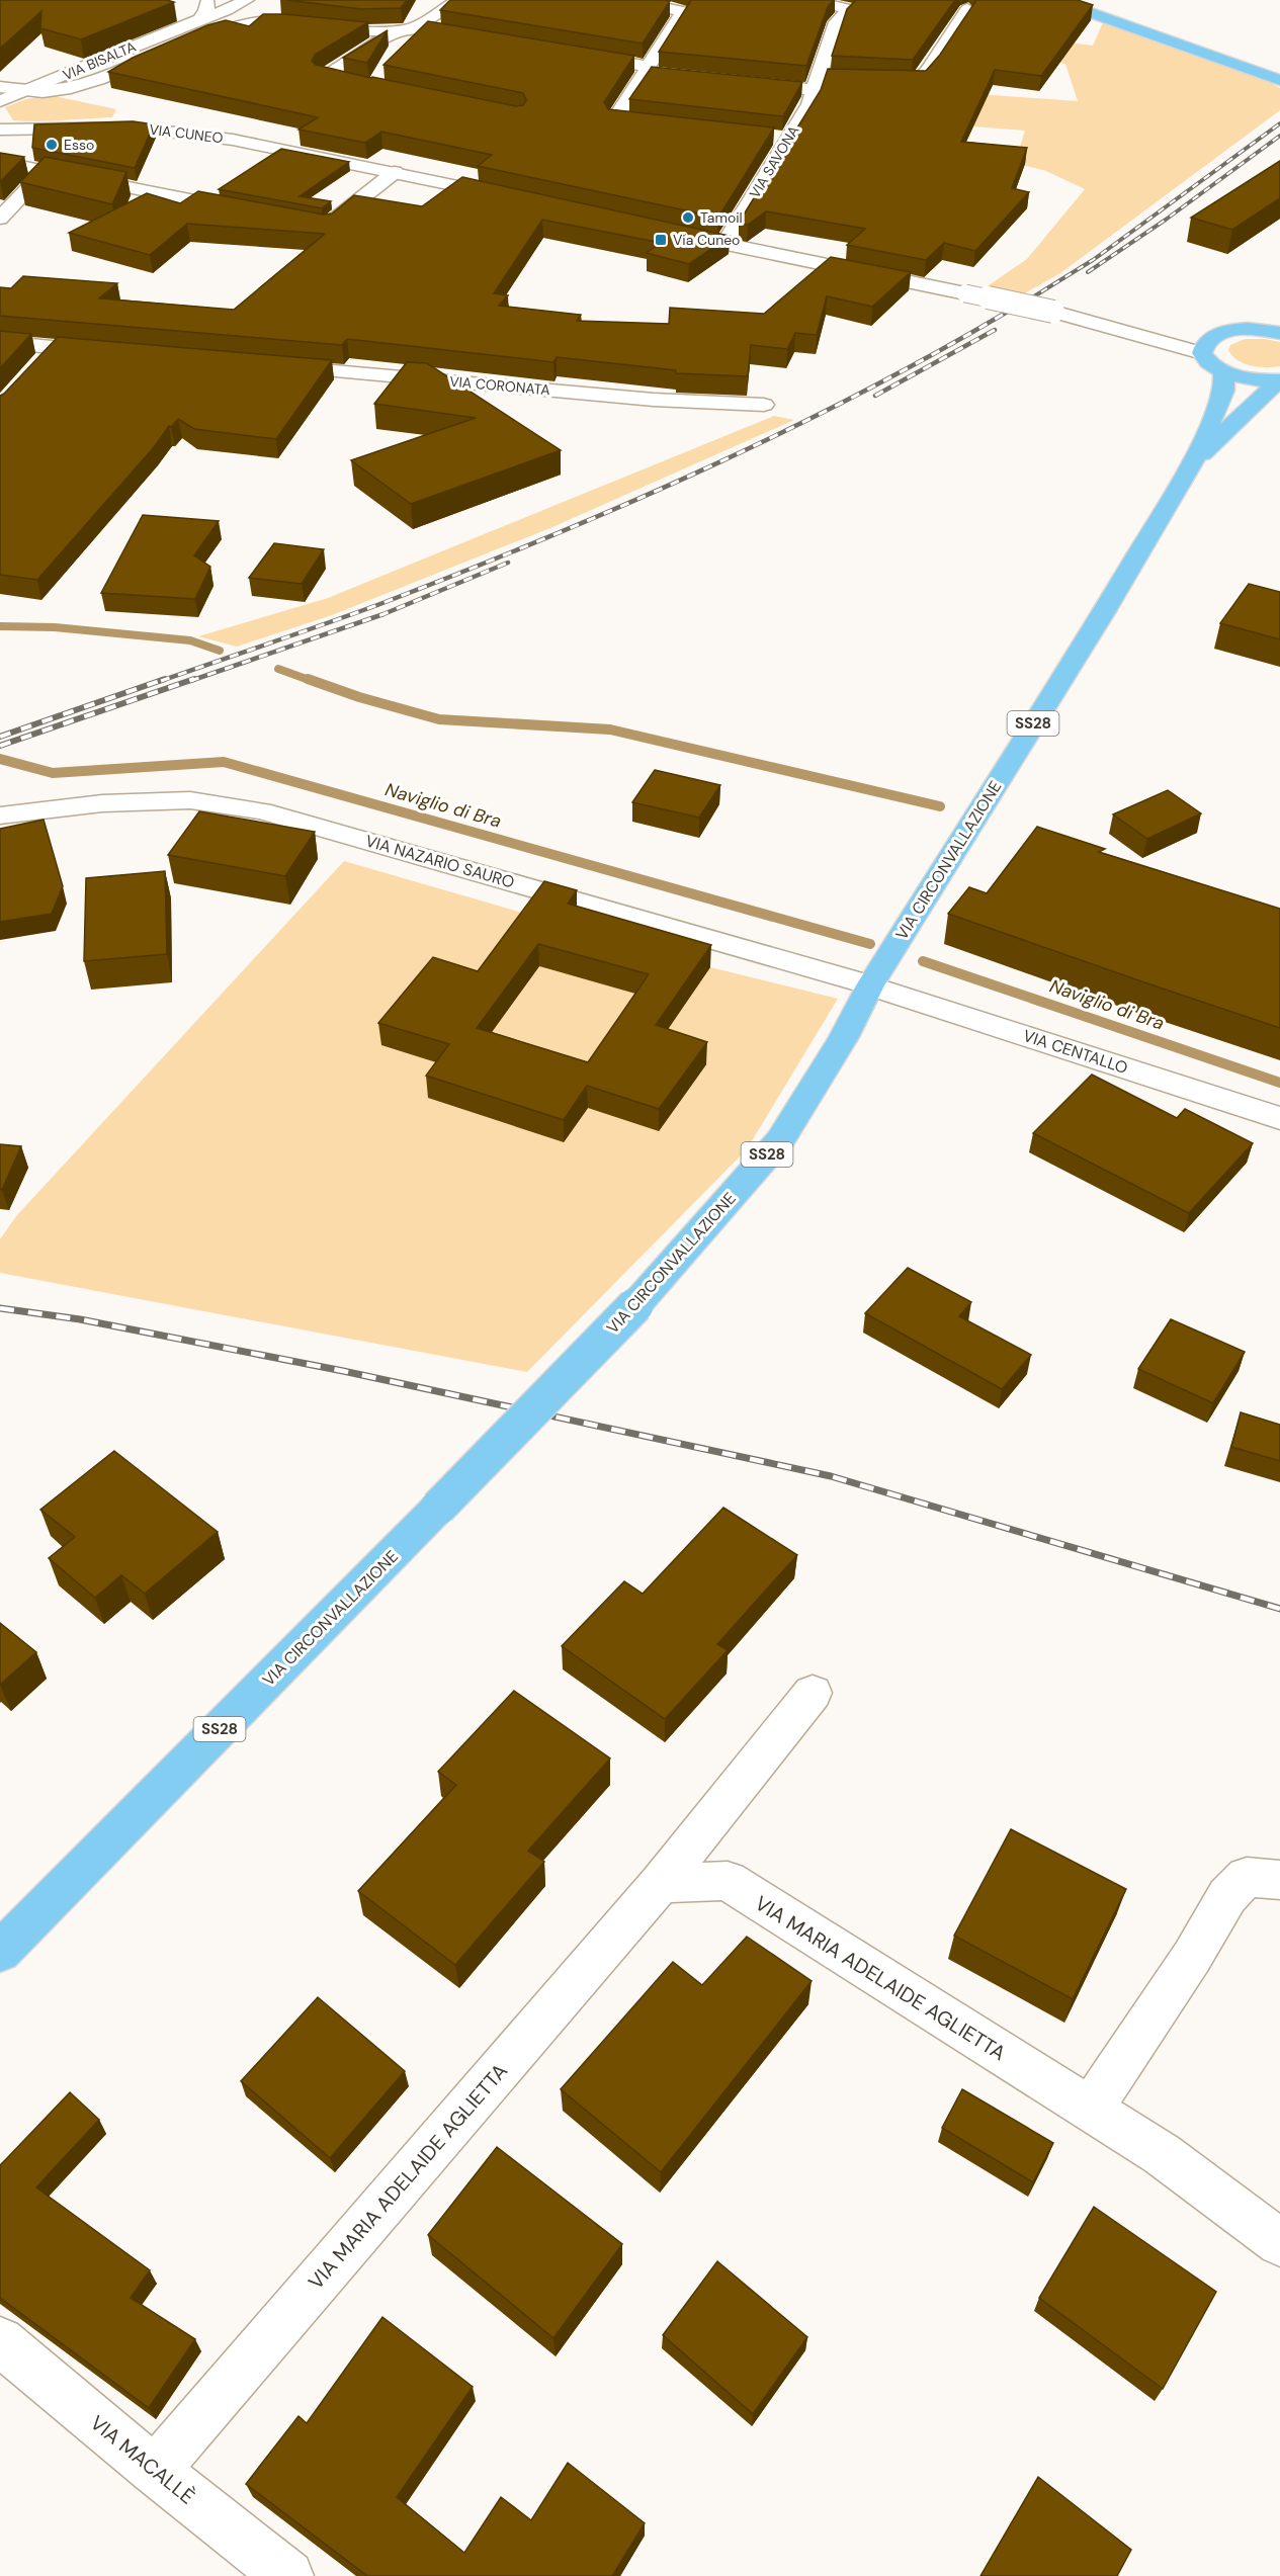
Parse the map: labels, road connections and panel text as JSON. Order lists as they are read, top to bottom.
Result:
{
  "streets": {
    "main road": ["SS28", "VIA CIRCONVALLAZIONE"],
    "street": [
      "VIA BISALTA",
      "VIA CUNEO",
      "VIA SAVONA",
      "VIA CORONATA",
      "VIA NAZARIO SAURO",
      "VIA CENTALLO",
      "VIA MARIA ADELAIDE AGLIETTA",
      "VIA MACALLÈ"
    ]
  },
  "crossings": [
    ["VIA CIRCONVALLAZIONE", "VIA NAZARIO SAURO"],
    ["VIA CIRCONVALLAZIONE", "VIA CENTALLO"],
    ["VIA NAZARIO SAURO", "VIA CENTALLO"],
    ["VIA MARIA ADELAIDE AGLIETTA", "VIA MACALLÈ"]
  ],
  "water": ["Naviglio di Bra"],
  "places": {
    "other": ["Esso", "Tamoil"],
    "transit": ["Via Cuneo"]
  }
}
